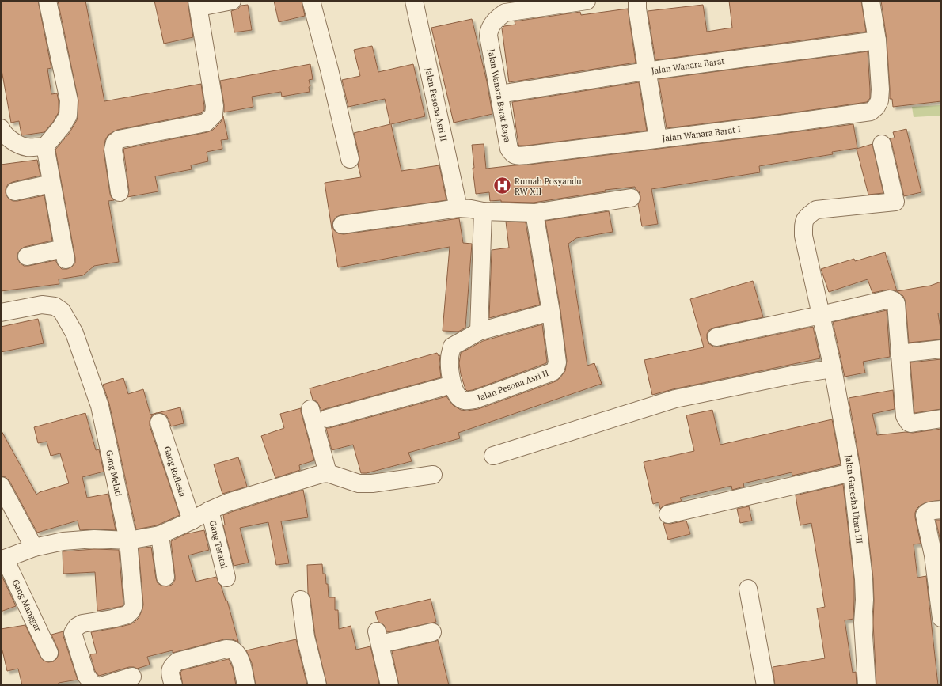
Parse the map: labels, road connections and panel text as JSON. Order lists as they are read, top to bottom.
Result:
{
  "streets": {
    "street": [
      "Jalan Wanara Barat",
      "Jalan Wanara Barat Raya",
      "Jalan Pesona Asri II",
      "Jalan Wanara Barat I",
      "Gang Raflesia",
      "Gang Melati",
      "Jalan Ganesha Utara III",
      "Gang Teratai",
      "Gang Manggar"
    ]
  },
  "crossings": [
    ["Jalan Wanara Barat", "Jalan Wanara Barat Raya"],
    ["Jalan Wanara Barat", "Jalan Wanara Barat I"],
    ["Jalan Wanara Barat Raya", "Jalan Wanara Barat I"]
  ],
  "places": {
    "hospital": ["Rumah Posyandu RW XII"]
  }
}
